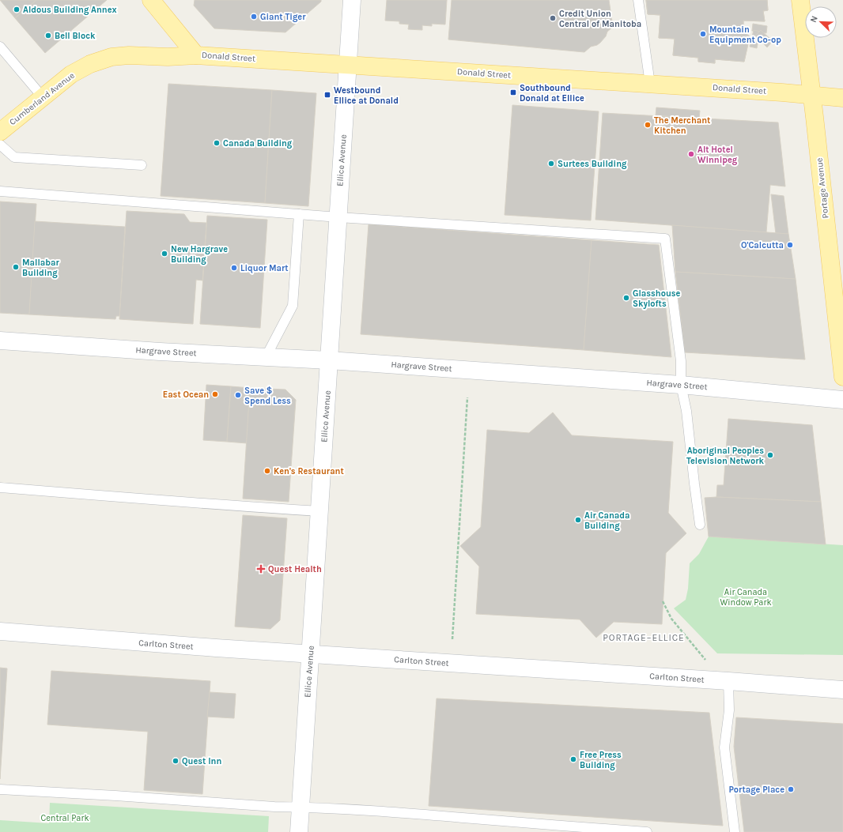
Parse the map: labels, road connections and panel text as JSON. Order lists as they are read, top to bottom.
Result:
{
  "streets": {
    "main road": ["Donald Street", "Cumberland Avenue", "Portage Avenue"],
    "street": ["Ellice Avenue", "Hargrave Street", "Carlton Street"]
  },
  "crossings": [
    ["Donald Street", "Cumberland Avenue"],
    ["Donald Street", "Ellice Avenue"],
    ["Donald Street", "Portage Avenue"],
    ["Ellice Avenue", "Hargrave Street"],
    ["Ellice Avenue", "Carlton Street"]
  ],
  "districts": ["PORTAGE–ELLICE"],
  "parks": ["Air Canada Window Park", "Central Park"],
  "places": {
    "other": [
      "Aldous Building Annex",
      "Giant Tiger",
      "Credit Union Central of Manitoba",
      "Mountain Equipment Co-op",
      "Bell Block",
      "The Merchant Kitchen",
      "Canada Building",
      "Alt Hotel Winnipeg",
      "Surtees Building",
      "O'Calcutta",
      "New Hargrave Building",
      "Mallabar Building",
      "Liquor Mart",
      "Glasshouse Skylofts",
      "East Ocean",
      "Save $ Spend Less",
      "Aboriginal Peoples Television Network",
      "Ken's Restaurant",
      "Air Canada Building",
      "Free Press Building",
      "Quest Inn",
      "Portage Place"
    ],
    "transit": ["Southbound Donald at Ellice", "Westbound Ellice at Donald"],
    "health": ["Quest Health"]
  },
  "north": "top left"
}
